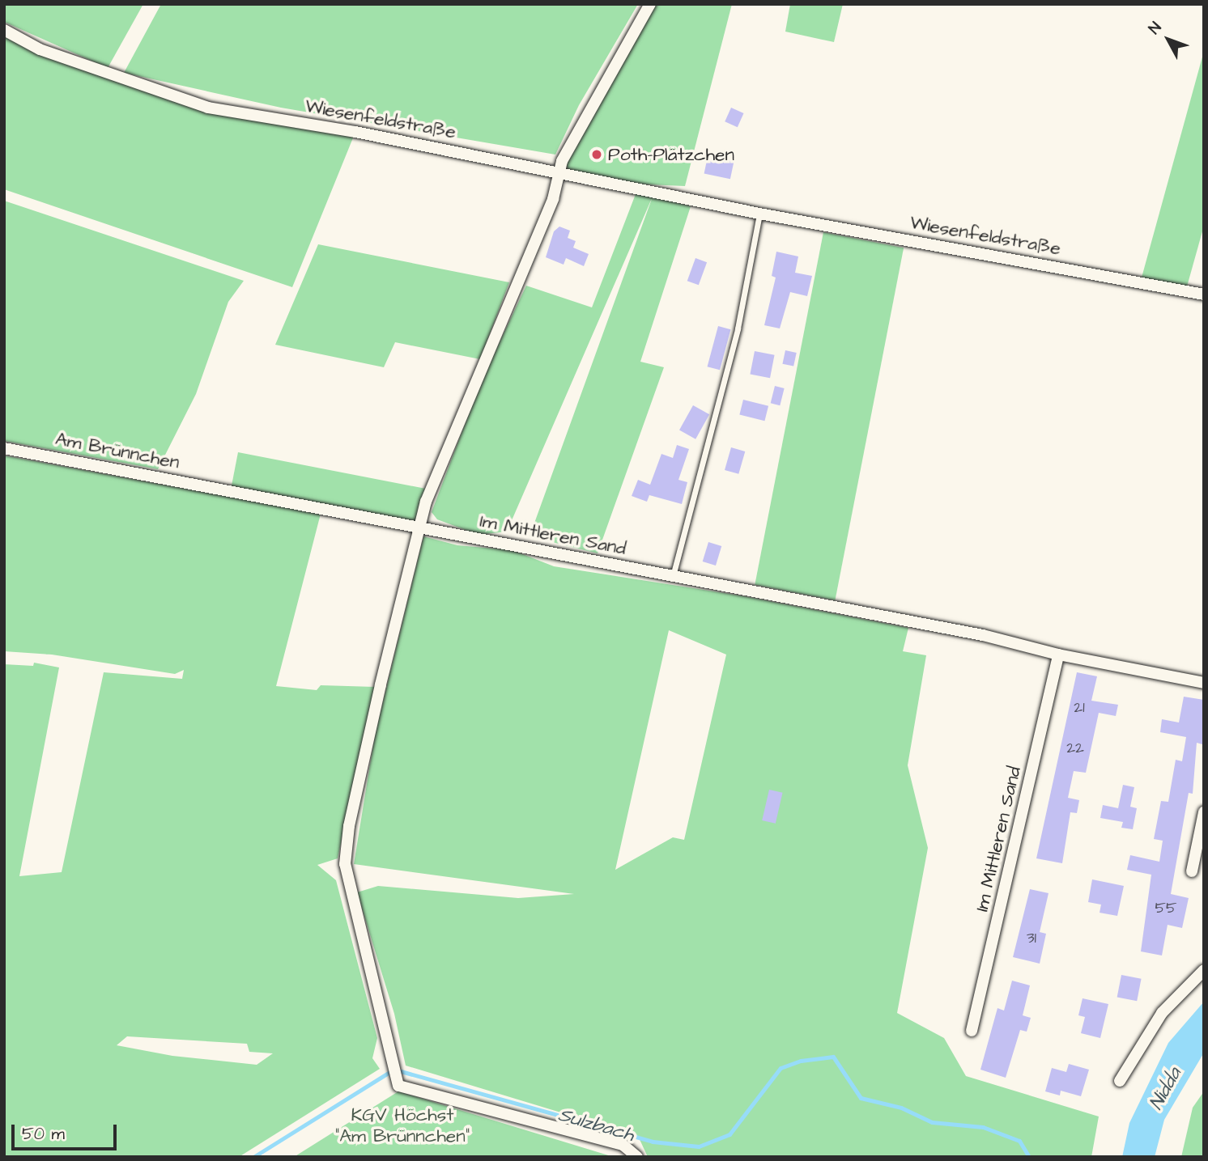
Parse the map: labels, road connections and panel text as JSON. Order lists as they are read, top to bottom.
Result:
{
  "streets": {
    "street": ["Wiesenfeldstraße", "Am Brünnchen", "Im Mittleren Sand"]
  },
  "crossings": [
    ["Am Brünnchen", "Im Mittleren Sand"]
  ],
  "water": ["Nidda", "Sulzbach"],
  "parks": ["KGV Höchst \"Am Brünnchen\""],
  "places": ["Poth-Plätzchen"],
  "house_numbers": [
    "21",
    "22",
    "55",
    "31"
  ],
  "scale_bar": "50 m",
  "north": "top left"
}
